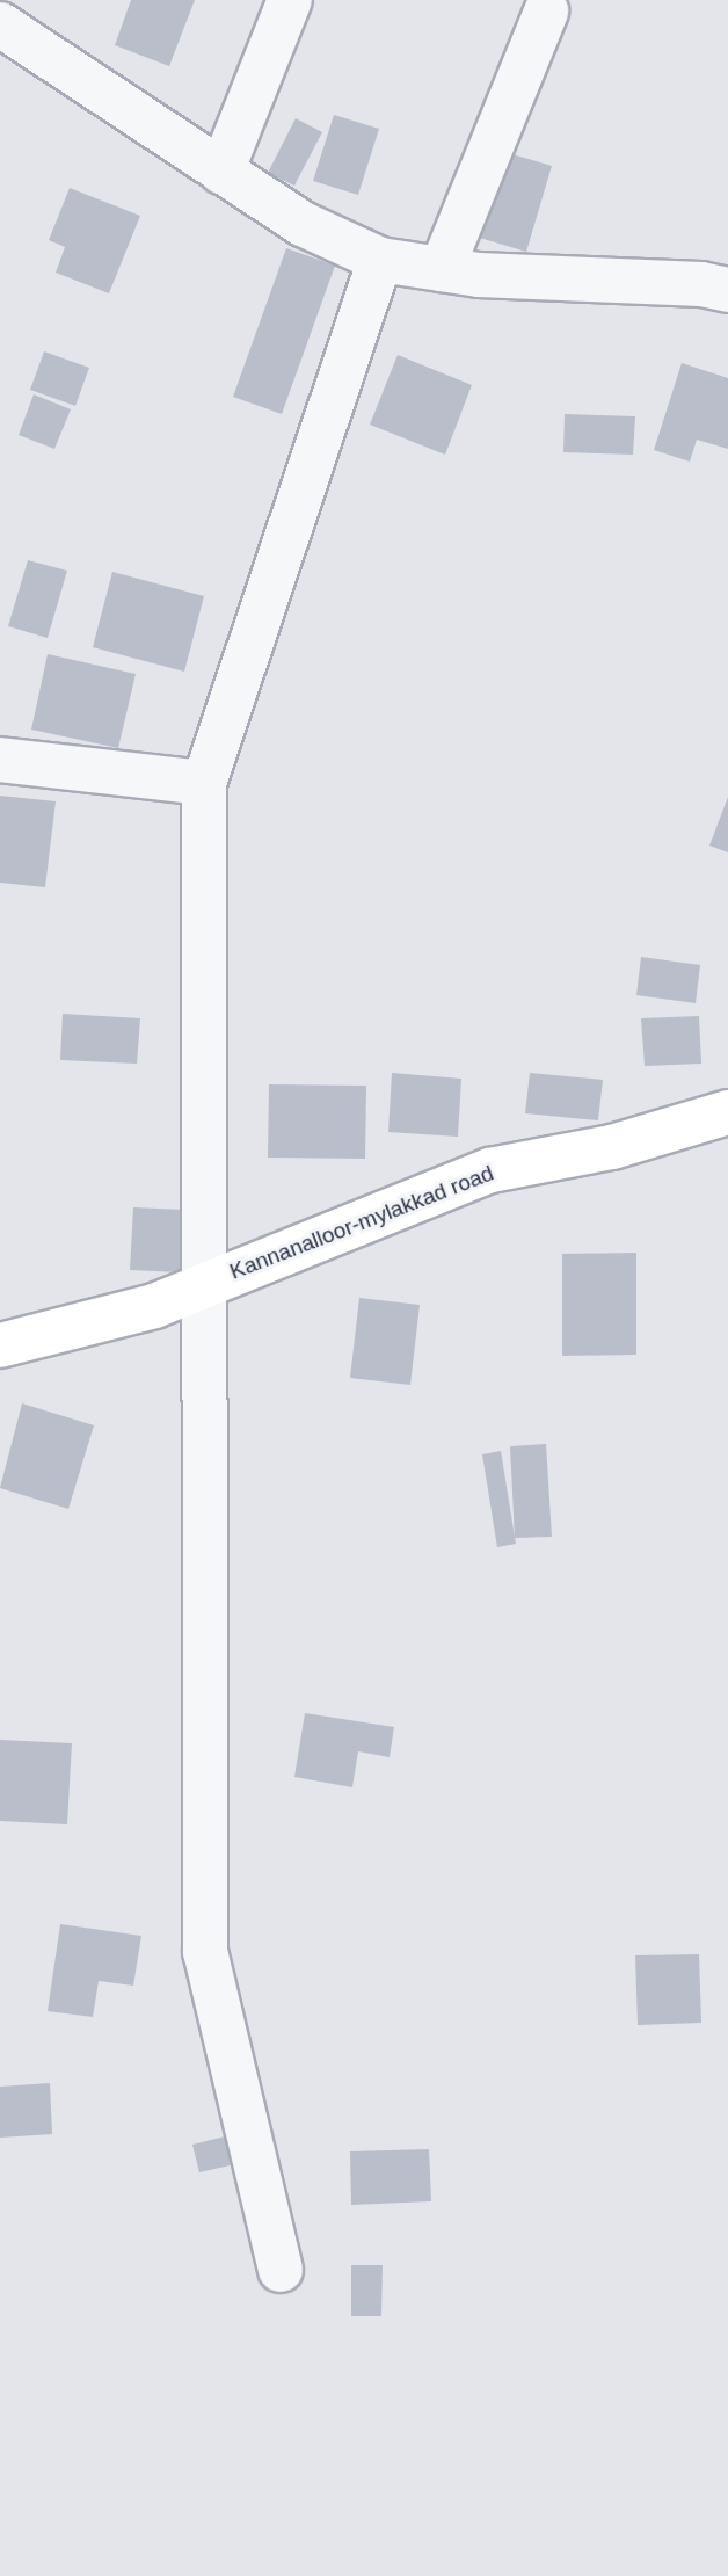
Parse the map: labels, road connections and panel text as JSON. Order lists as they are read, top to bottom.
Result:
{
  "streets": {
    "main road": ["Kannanalloor-mylakkad road"]
  }
}
